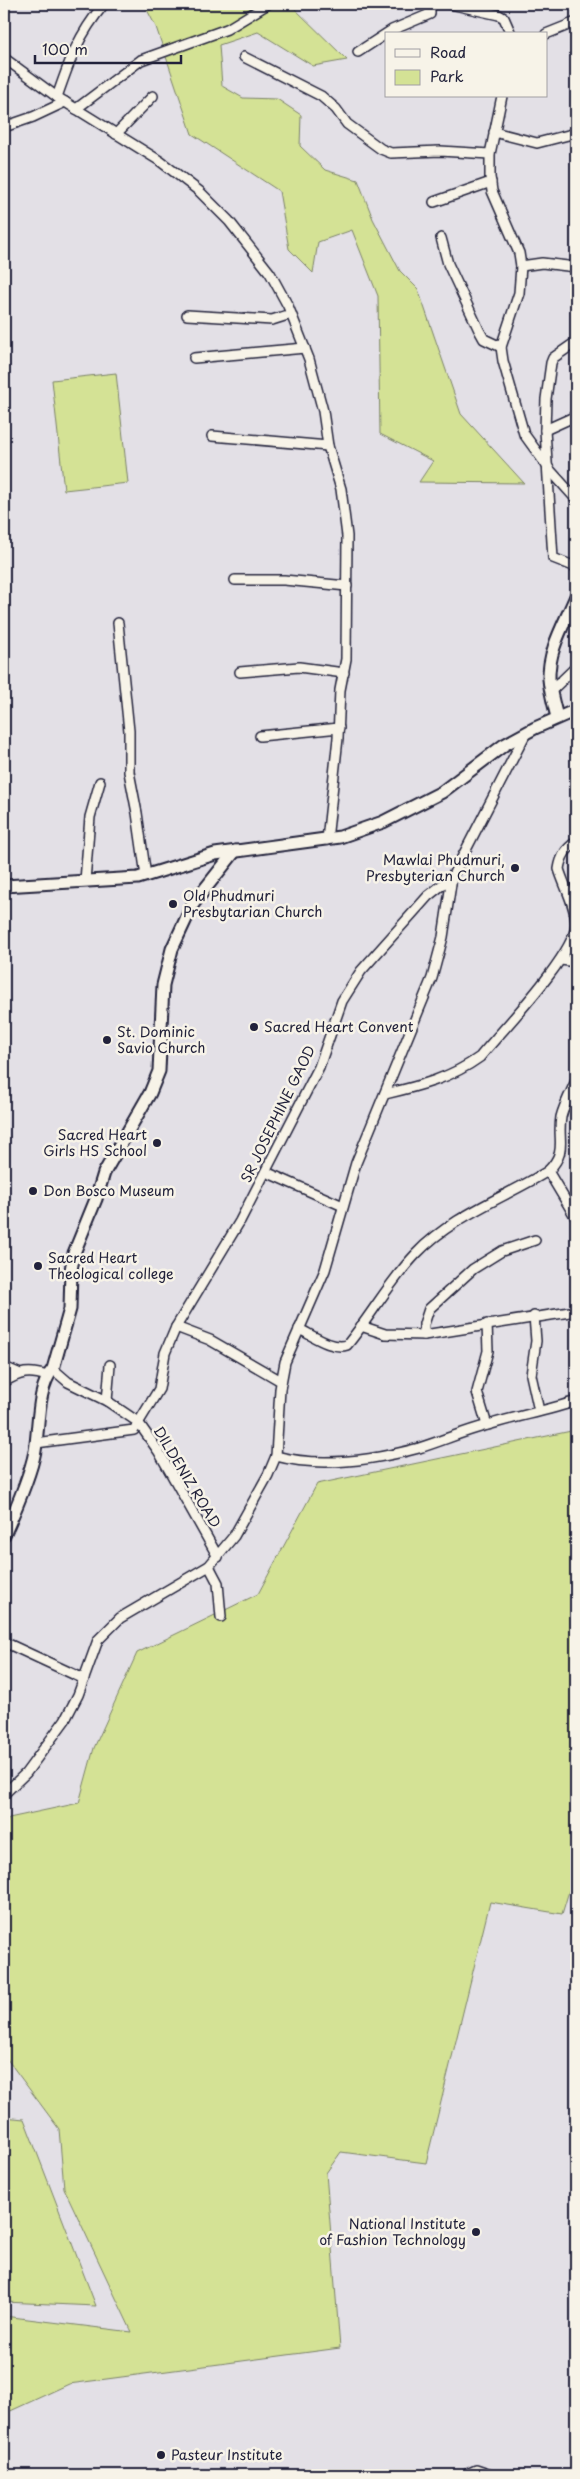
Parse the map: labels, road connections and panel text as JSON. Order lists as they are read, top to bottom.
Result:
{
  "streets": {
    "street": ["SR JOSEPHINE GAOD", "DILDENIZ ROAD"]
  },
  "crossings": [
    ["SR JOSEPHINE GAOD", "DILDENIZ ROAD"]
  ],
  "places": [
    "Mawlai Phudmuri, Presbyterian Church",
    "Old Phudmuri Presbytarian Church",
    "Sacred Heart Convent",
    "St. Dominic Savio Church",
    "Sacred Heart Girls HS School",
    "Don Bosco Museum",
    "Sacred Heart Theological college",
    "National Institute of Fashion Technology",
    "Pasteur Institute"
  ],
  "legend": ["Road", "Park"],
  "scale_bar": "100 m"
}
